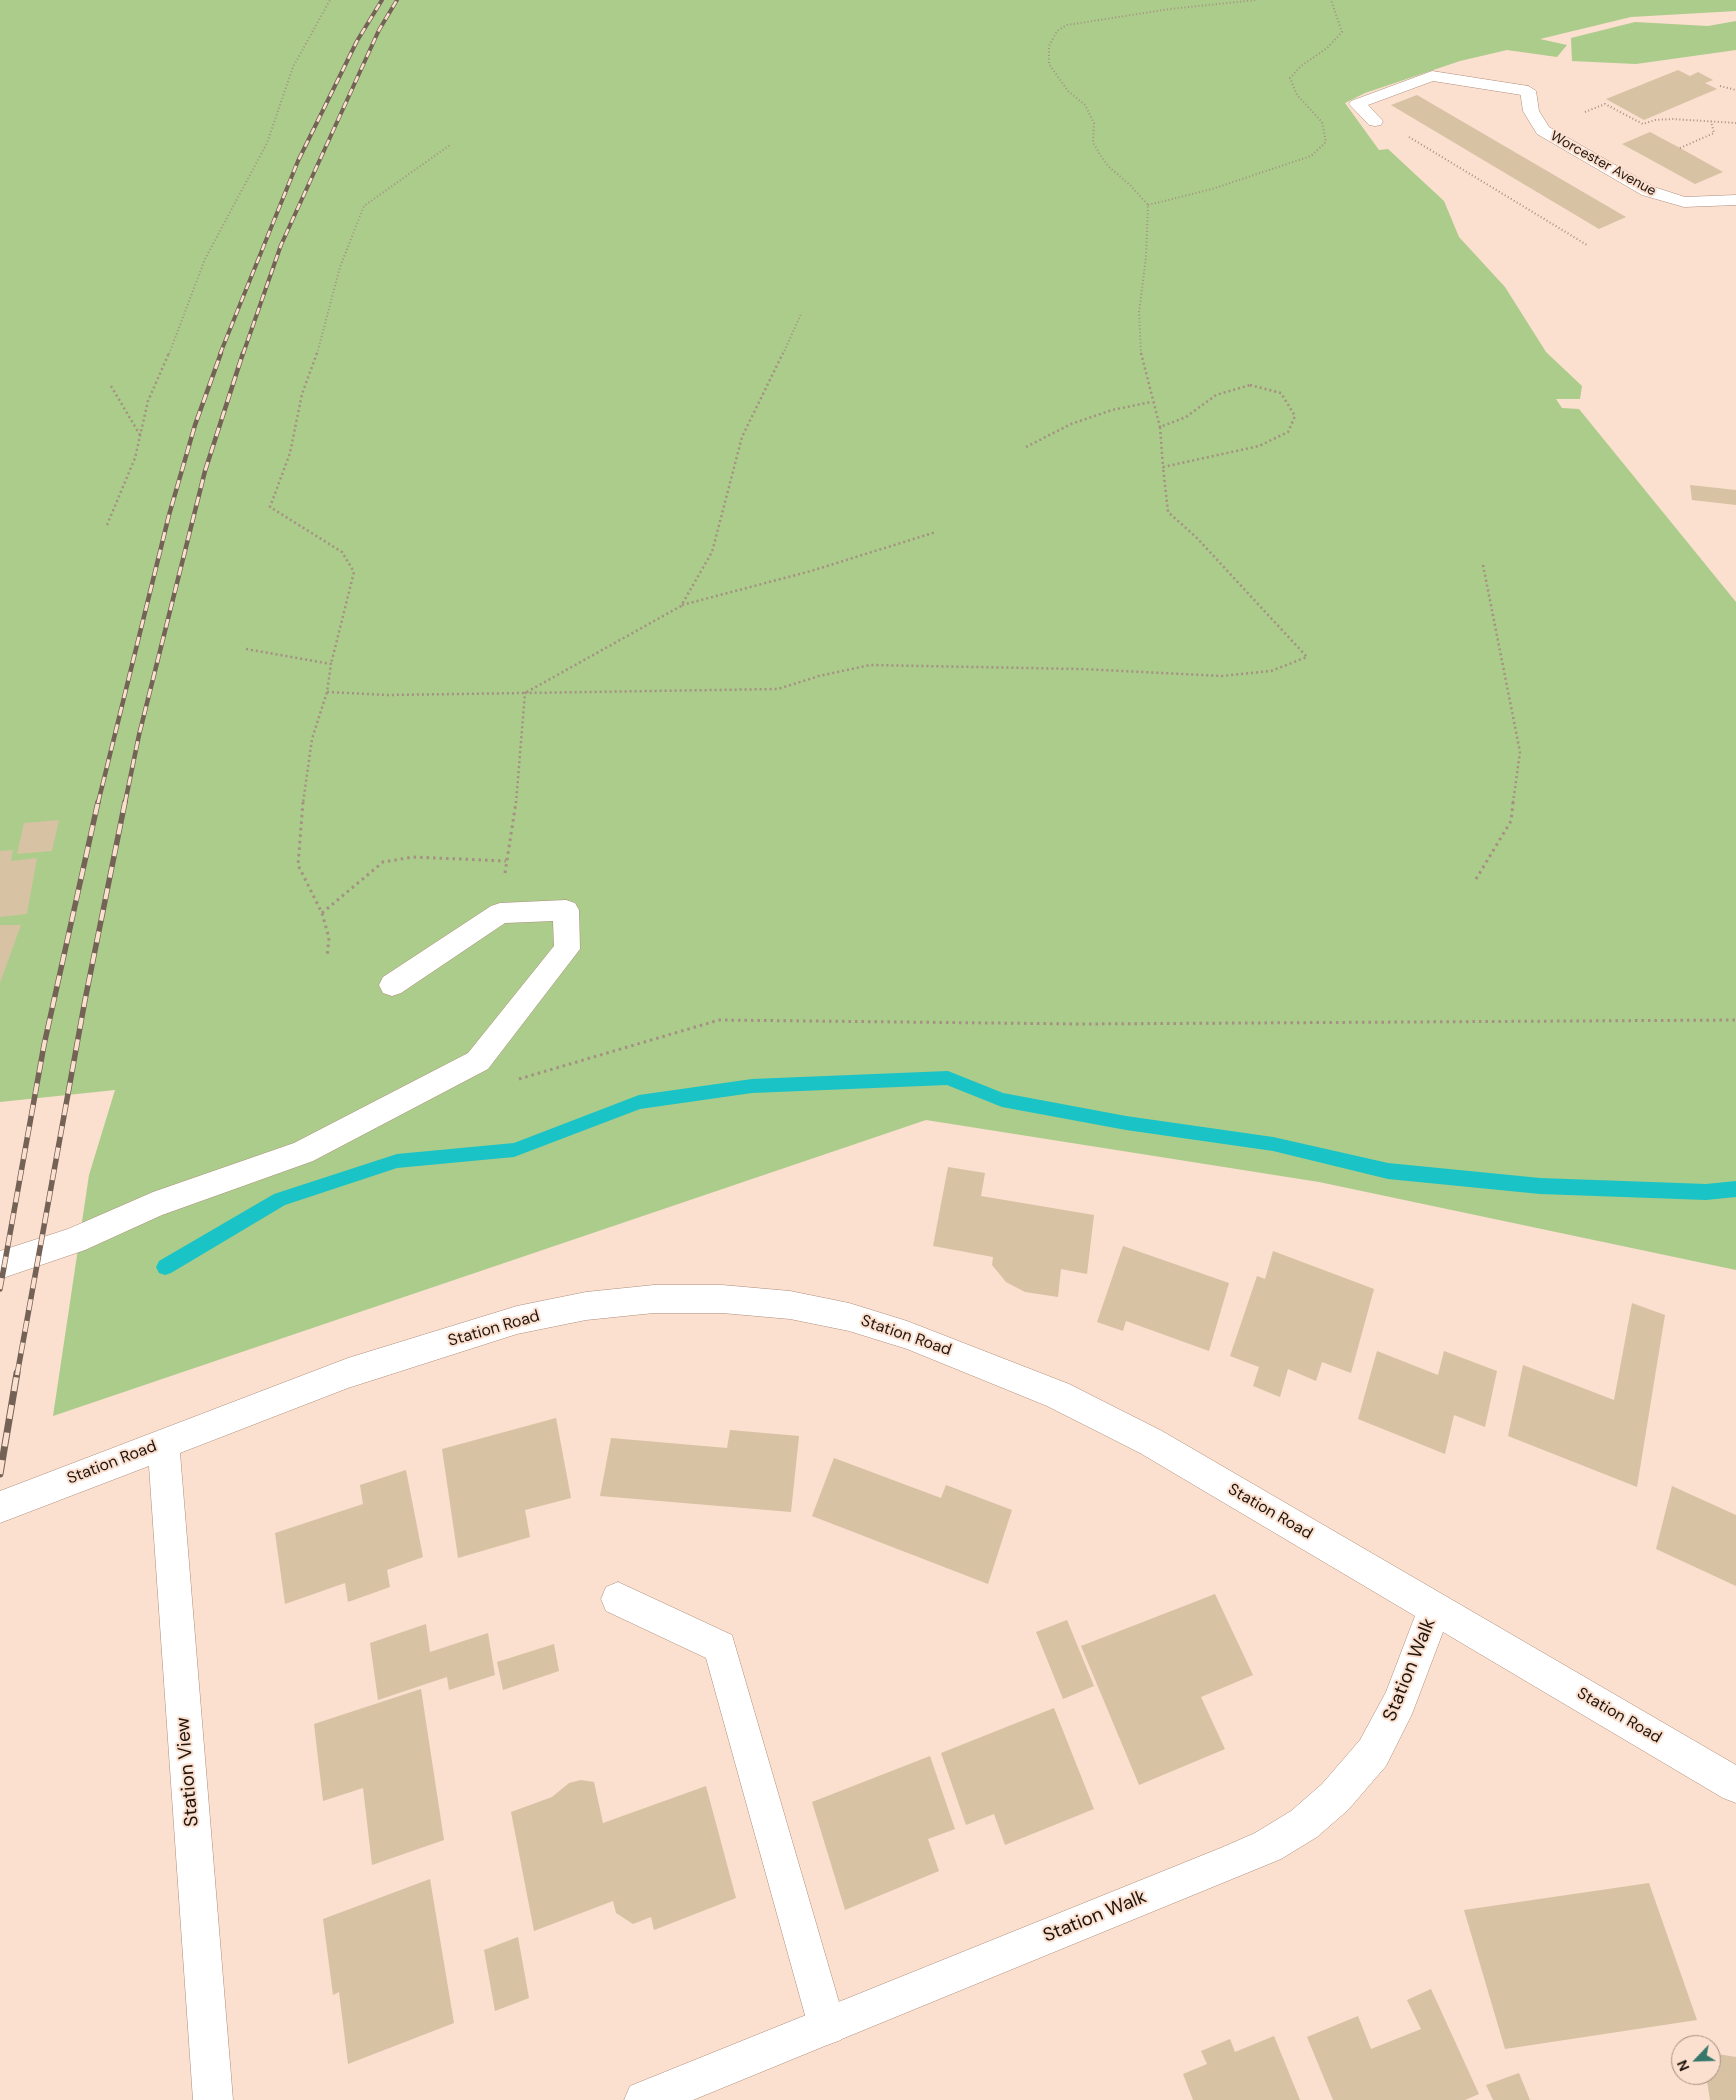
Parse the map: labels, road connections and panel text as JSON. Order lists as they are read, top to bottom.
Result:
{
  "streets": {
    "street": [
      "Worcester Avenue",
      "Station Road",
      "Station Walk",
      "Station View"
    ]
  },
  "crossings": [
    ["Station Road", "Station Walk"],
    ["Station Road", "Station View"]
  ],
  "north": "bottom left"
}
